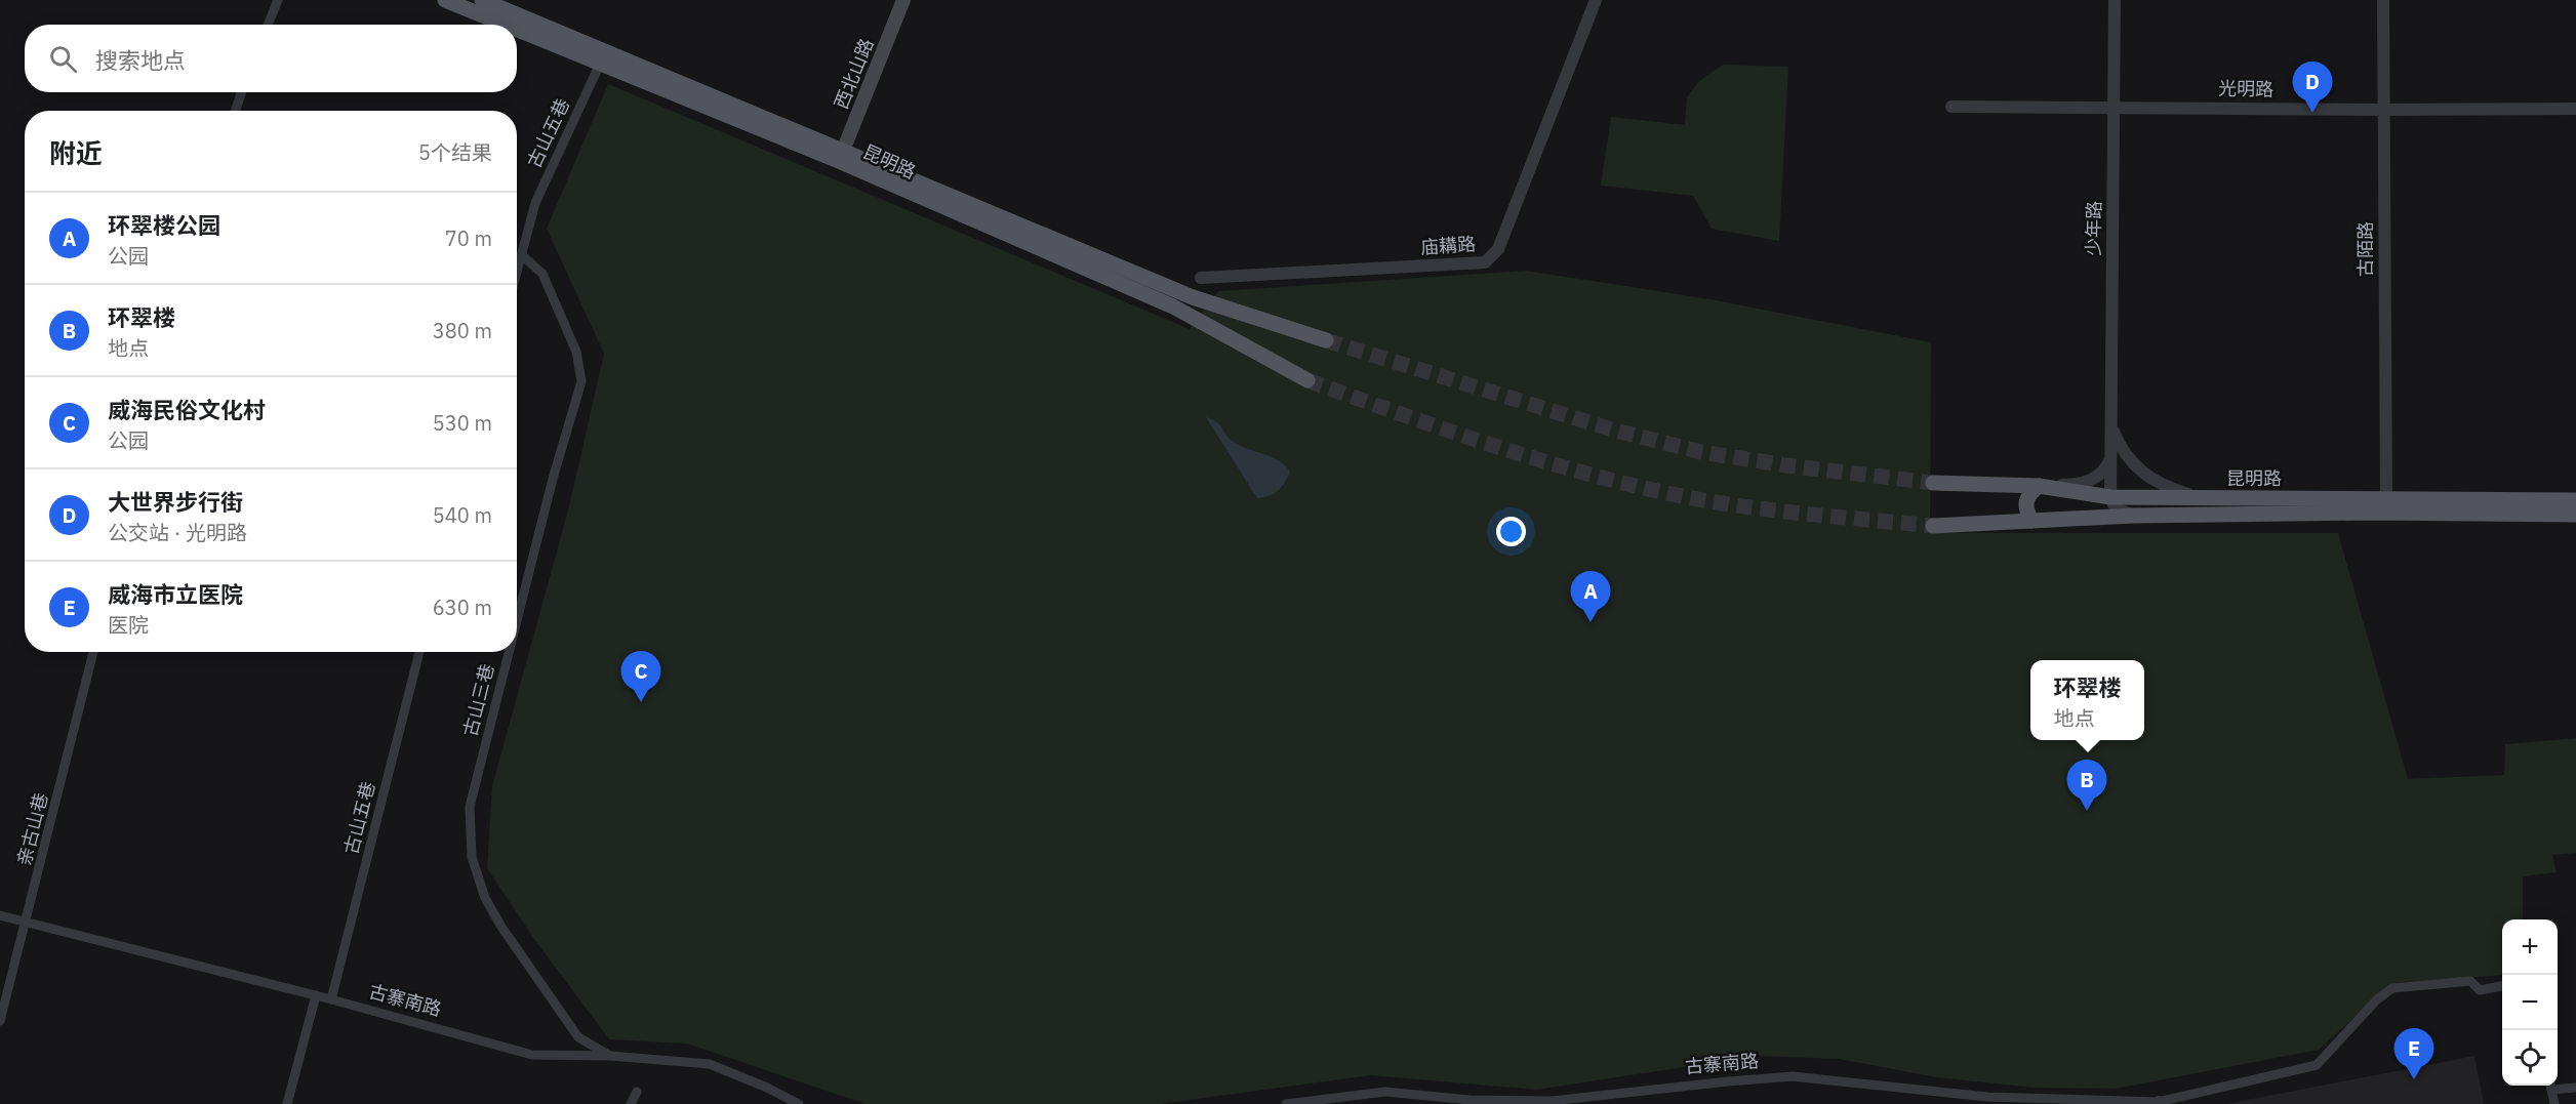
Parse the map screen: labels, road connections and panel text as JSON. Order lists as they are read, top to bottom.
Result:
{
  "streets": {
    "main road": ["西北山路", "昆明路"],
    "street": [
      "光明路",
      "古山五巷",
      "少年路",
      "庙耩路",
      "古陌路",
      "古山三巷",
      "亲古山巷",
      "古寨南路"
    ]
  },
  "crossings": [
    ["西北山路", "昆明路"],
    ["光明路", "少年路"],
    ["光明路", "古陌路"],
    ["古山五巷", "昆明路"],
    ["古山五巷", "古山三巷"],
    ["古山五巷", "古寨南路"],
    ["昆明路", "少年路"],
    ["昆明路", "古陌路"],
    ["古山三巷", "古寨南路"],
    ["亲古山巷", "古寨南路"]
  ],
  "page": {
    "search": "搜索地点",
    "pins": [
      "D",
      "A",
      "C",
      "B",
      "E"
    ],
    "heading": ["附近", "5个结果"],
    "list": [
      {
        "mark": "A",
        "name": "环翠楼公园",
        "note": "公园",
        "value": "70 m"
      },
      {
        "mark": "B",
        "name": "环翠楼",
        "note": "地点",
        "value": "380 m"
      },
      {
        "mark": "C",
        "name": "威海民俗文化村",
        "note": "公园",
        "value": "530 m"
      },
      {
        "mark": "D",
        "name": "大世界步行街",
        "note": "公交站 · 光明路",
        "value": "540 m"
      },
      {
        "mark": "E",
        "name": "威海市立医院",
        "note": "医院",
        "value": "630 m"
      }
    ],
    "popup": ["环翠楼", "地点"],
    "map_buttons": ["+", "−"]
  }
}
